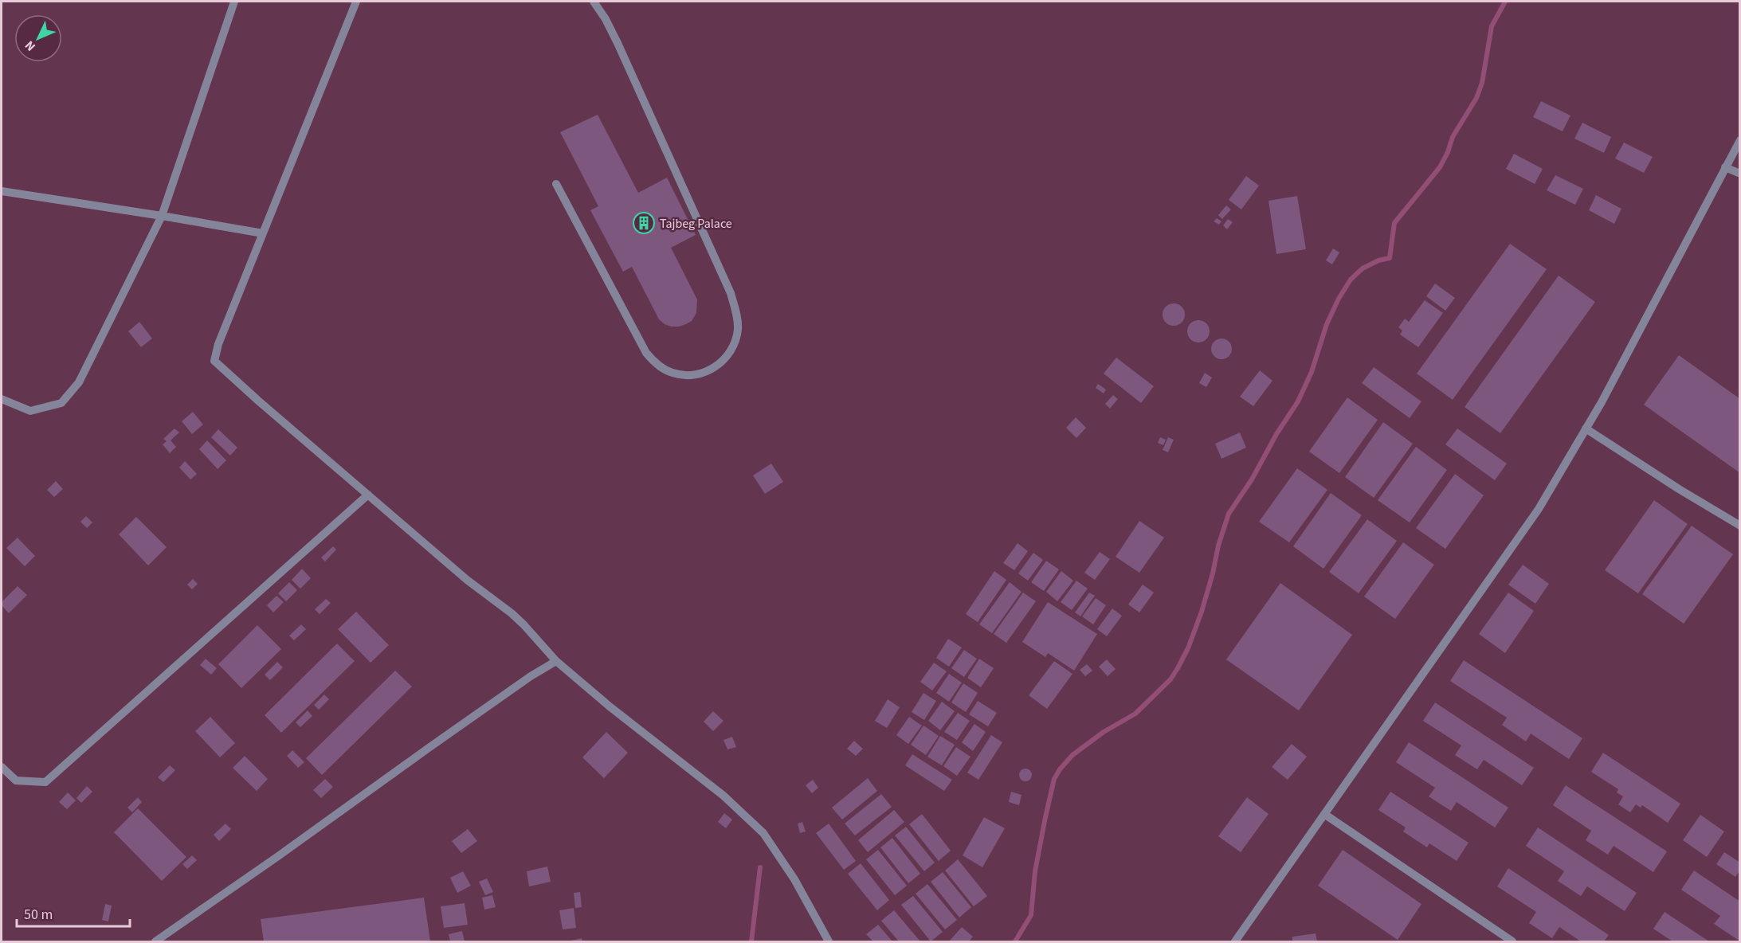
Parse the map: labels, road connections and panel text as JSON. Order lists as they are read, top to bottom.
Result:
{
  "places": {
    "building": ["Tajbeg Palace"]
  },
  "scale_bar": "50 m",
  "north": "bottom left"
}
